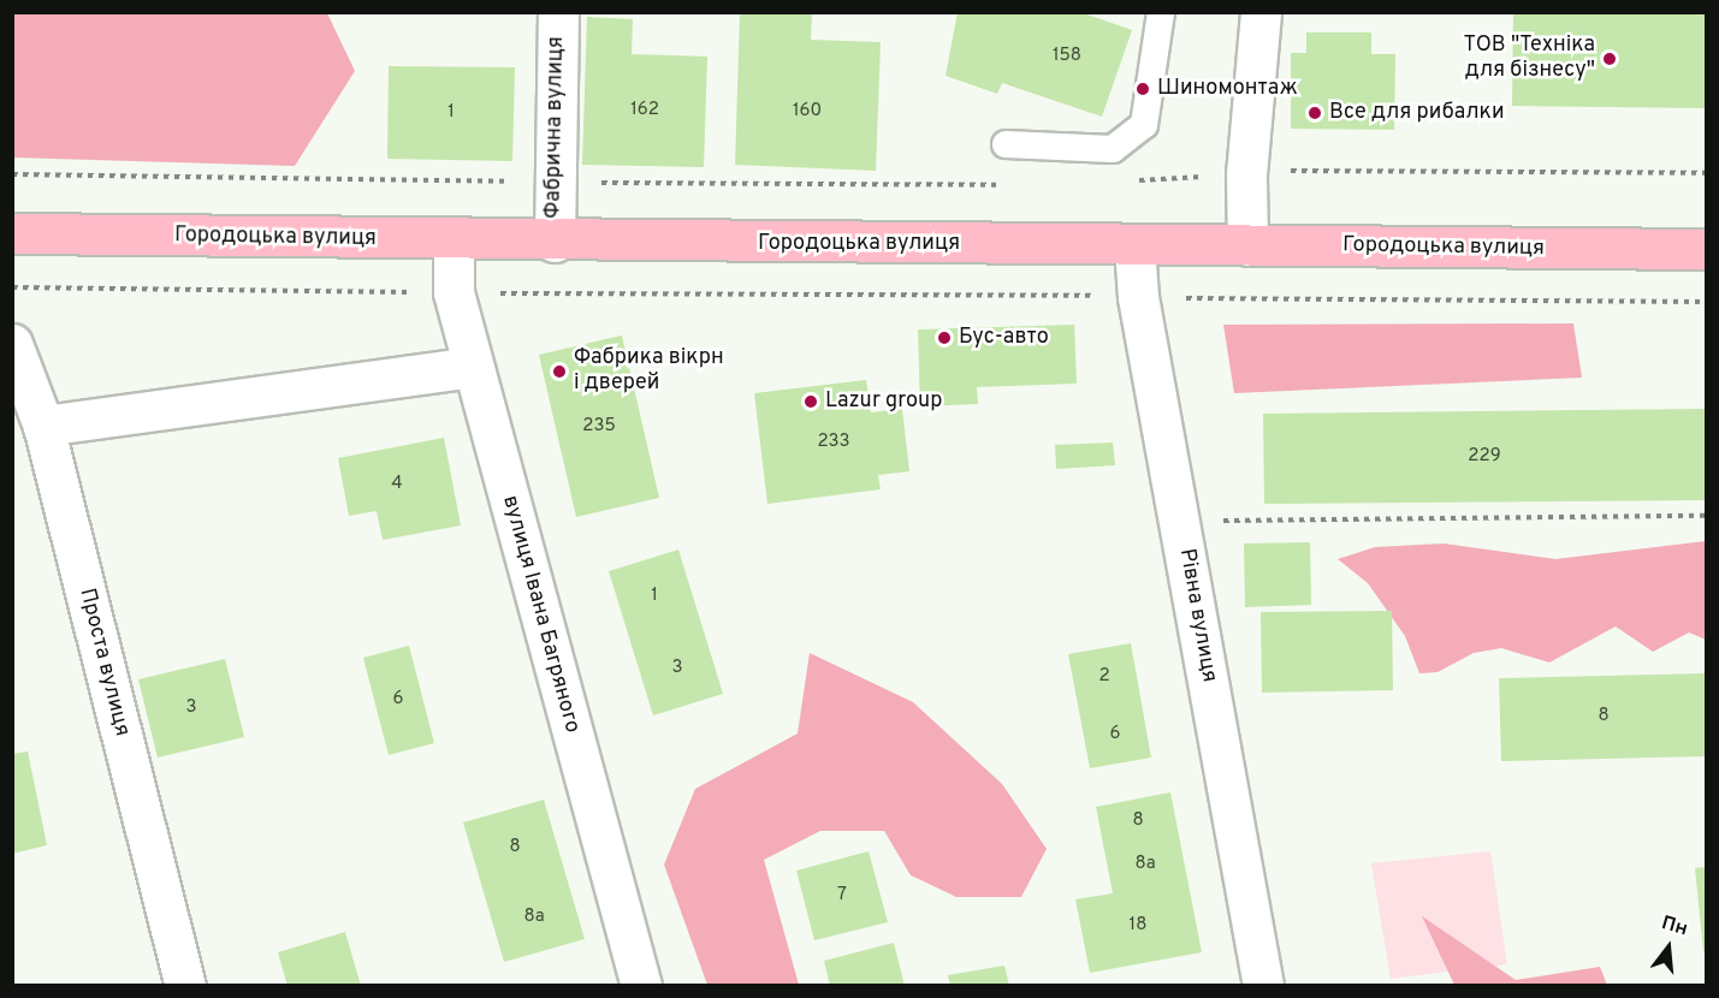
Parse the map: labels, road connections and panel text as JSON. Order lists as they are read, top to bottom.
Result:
{
  "streets": {
    "main road": ["Городоцька вулиця"],
    "street": [
      "Фабрична вулиця",
      "вулиця Івана Багряного",
      "Рівна вулиця",
      "Проста вулиця"
    ]
  },
  "crossings": [
    ["Фабрична вулиця", "Городоцька вулиця"],
    ["Городоцька вулиця", "вулиця Івана Багряного"],
    ["Городоцька вулиця", "Рівна вулиця"]
  ],
  "places": [
    "ТОВ \"Техніка для бізнесу\"",
    "Шиномонтаж",
    "Все для рибалки",
    "Бус-авто",
    "Фабрика вікрн і дверей",
    "Lazur group"
  ],
  "house_numbers": [
    "158",
    "162",
    "160",
    "1",
    "235",
    "233",
    "229",
    "4",
    "1",
    "3",
    "2",
    "6",
    "3",
    "8",
    "6",
    "8",
    "8",
    "8а",
    "7",
    "8а",
    "18"
  ],
  "north": "top"
}
